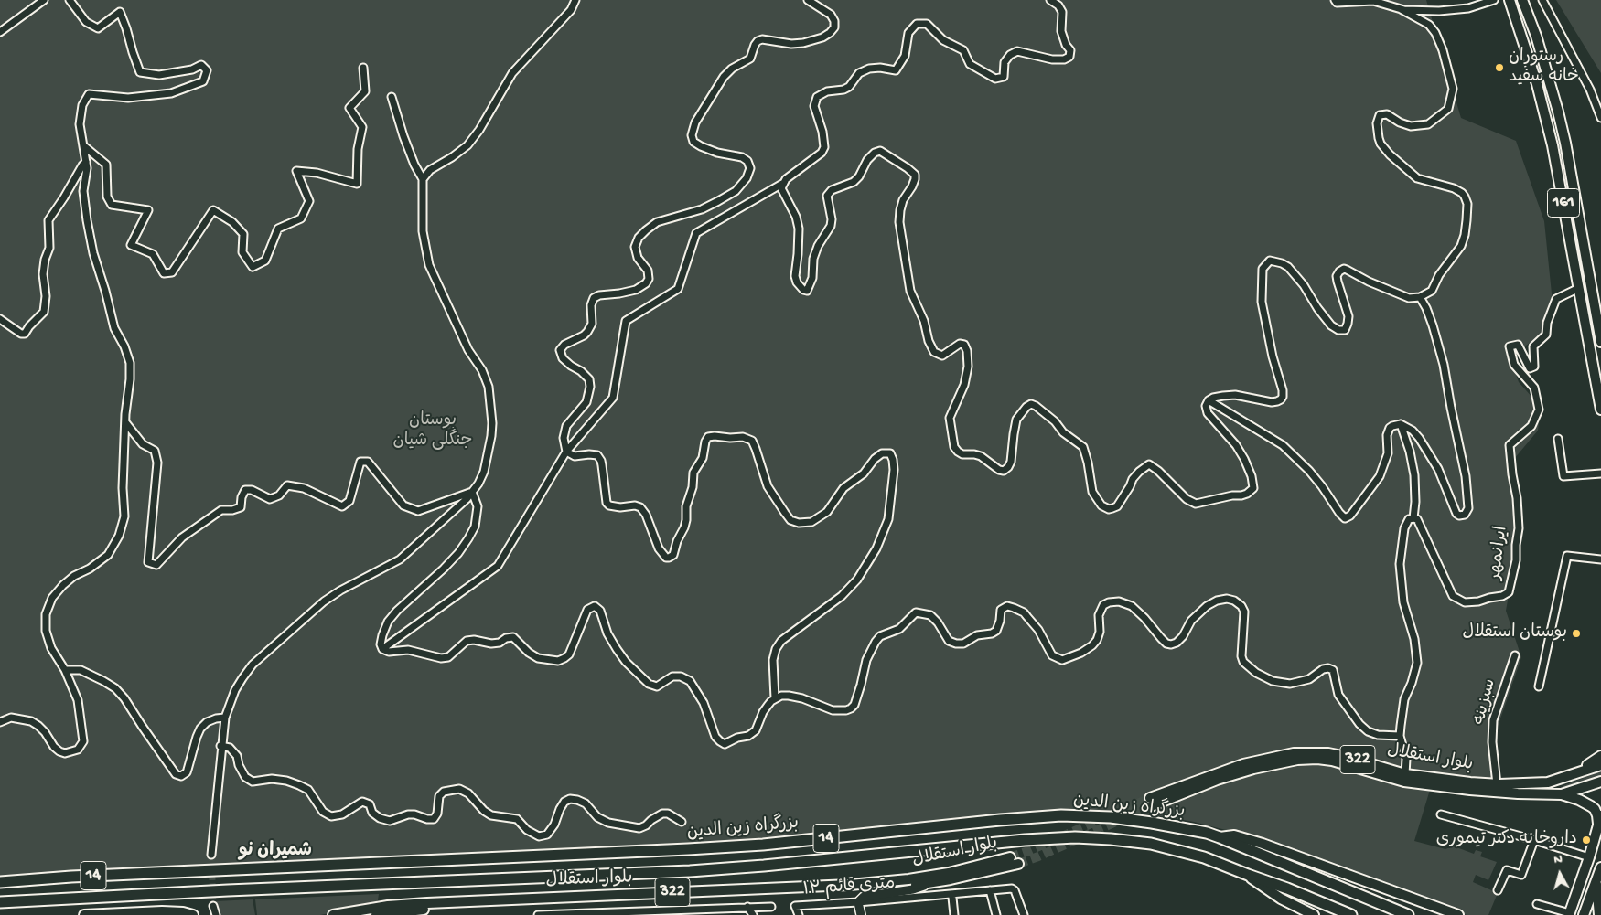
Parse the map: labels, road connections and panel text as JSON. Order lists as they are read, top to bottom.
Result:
{
  "streets": {
    "highway": ["بزرگراه زین الدین", "14"],
    "main road": ["161", "بلوار استقلال", "322"],
    "street": ["ایرانمهر", "سبزینه", "۱۲ متری قائم"]
  },
  "crossings": [
    ["161", "ایرانمهر"],
    ["سبزینه", "بلوار استقلال"]
  ],
  "districts": ["شمیران نو"],
  "parks": ["بوستان جنگلی شیان"],
  "places": ["رستوران خانه سفید", "بوستان استقلال", "داروخانه دکتر تیموری"],
  "north": "top"
}
